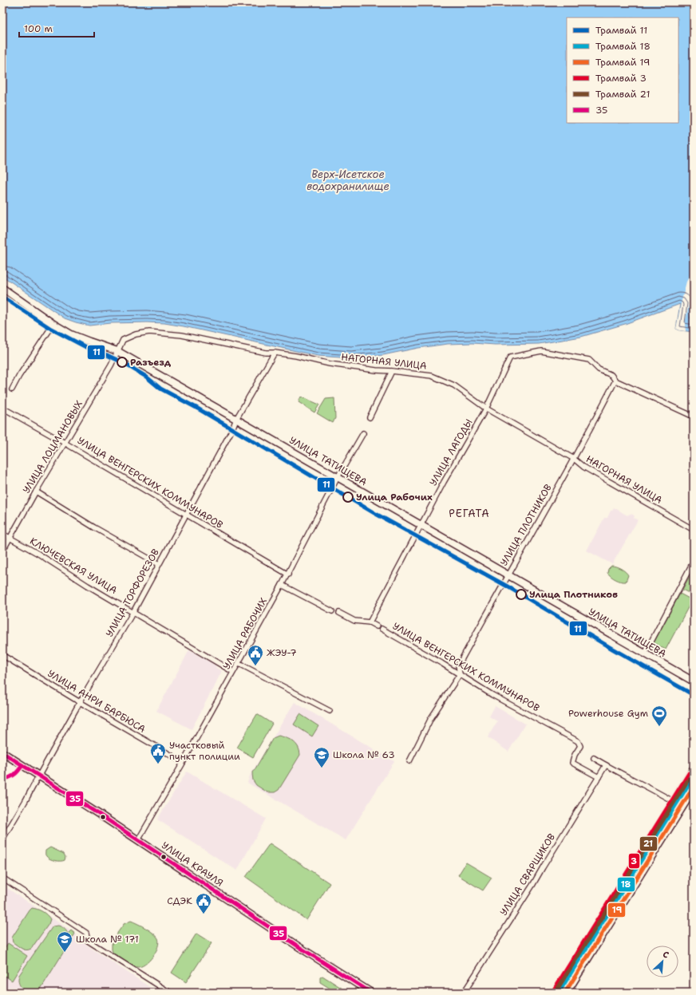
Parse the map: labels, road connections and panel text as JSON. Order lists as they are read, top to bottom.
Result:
{
  "streets": {
    "street": [
      "НАГОРНАЯ УЛИЦА",
      "УЛИЦА ЛОЦМАНОВЫХ",
      "УЛИЦА ЛАГОДЫ",
      "УЛИЦА ТАТИЩЕВА",
      "УЛИЦА ВЕНГЕРСКИХ КОММУНАРОВ",
      "УЛИЦА ПЛОТНИКОВ",
      "КЛЮЧЕВСКАЯ УЛИЦА",
      "УЛИЦА ТОРФОРЕЗОВ",
      "УЛИЦА РАБОЧИХ",
      "УЛИЦА АНРИ БАРБЮСА",
      "УЛИЦА КРАУЛЯ",
      "УЛИЦА СВАРЩИКОВ"
    ]
  },
  "crossings": [
    ["НАГОРНАЯ УЛИЦА", "УЛИЦА ЛОЦМАНОВЫХ"],
    ["НАГОРНАЯ УЛИЦА", "УЛИЦА ЛАГОДЫ"],
    ["НАГОРНАЯ УЛИЦА", "УЛИЦА ТАТИЩЕВА"],
    ["НАГОРНАЯ УЛИЦА", "УЛИЦА ПЛОТНИКОВ"],
    ["НАГОРНАЯ УЛИЦА", "УЛИЦА ТОРФОРЕЗОВ"],
    ["УЛИЦА ЛОЦМАНОВЫХ", "УЛИЦА ТАТИЩЕВА"],
    ["УЛИЦА ЛОЦМАНОВЫХ", "УЛИЦА ВЕНГЕРСКИХ КОММУНАРОВ"],
    ["УЛИЦА ЛОЦМАНОВЫХ", "КЛЮЧЕВСКАЯ УЛИЦА"],
    ["УЛИЦА ЛАГОДЫ", "УЛИЦА ТАТИЩЕВА"],
    ["УЛИЦА ЛАГОДЫ", "УЛИЦА ПЛОТНИКОВ"],
    ["УЛИЦА ТАТИЩЕВА", "УЛИЦА ПЛОТНИКОВ"],
    ["УЛИЦА ТАТИЩЕВА", "УЛИЦА ТОРФОРЕЗОВ"],
    ["УЛИЦА ТАТИЩЕВА", "УЛИЦА РАБОЧИХ"],
    ["УЛИЦА ВЕНГЕРСКИХ КОММУНАРОВ", "УЛИЦА ПЛОТНИКОВ"],
    ["УЛИЦА ВЕНГЕРСКИХ КОММУНАРОВ", "УЛИЦА ТОРФОРЕЗОВ"],
    ["УЛИЦА ВЕНГЕРСКИХ КОММУНАРОВ", "УЛИЦА РАБОЧИХ"],
    ["УЛИЦА ВЕНГЕРСКИХ КОММУНАРОВ", "УЛИЦА СВАРЩИКОВ"],
    ["КЛЮЧЕВСКАЯ УЛИЦА", "УЛИЦА ТОРФОРЕЗОВ"],
    ["КЛЮЧЕВСКАЯ УЛИЦА", "УЛИЦА РАБОЧИХ"],
    ["УЛИЦА ТОРФОРЕЗОВ", "УЛИЦА АНРИ БАРБЮСА"],
    ["УЛИЦА ТОРФОРЕЗОВ", "УЛИЦА КРАУЛЯ"],
    ["УЛИЦА РАБОЧИХ", "УЛИЦА АНРИ БАРБЮСА"],
    ["УЛИЦА РАБОЧИХ", "УЛИЦА КРАУЛЯ"]
  ],
  "districts": ["РЕГАТА"],
  "water": ["Верх-Исетское водохранилище"],
  "places": {
    "other": ["Разъезд", "Улица Рабочих", "Улица Плотников"],
    "public building": ["ЖЭУ-7", "Участковый пункт полиции", "СДЭК"],
    "sports": ["Powerhouse Gym"],
    "school or university": ["Школа № 63", "Школа № 171"]
  },
  "lines": [
    "tram line 11",
    "transit line 35",
    "tram line 3",
    "tram line 18",
    "tram line 21",
    "tram line 19"
  ],
  "legend": [
    "Трамвай 11",
    "Трамвай 18",
    "Трамвай 19",
    "Трамвай 3",
    "Трамвай 21",
    "35"
  ],
  "scale_bar": "100 m",
  "north": "top right"
}
